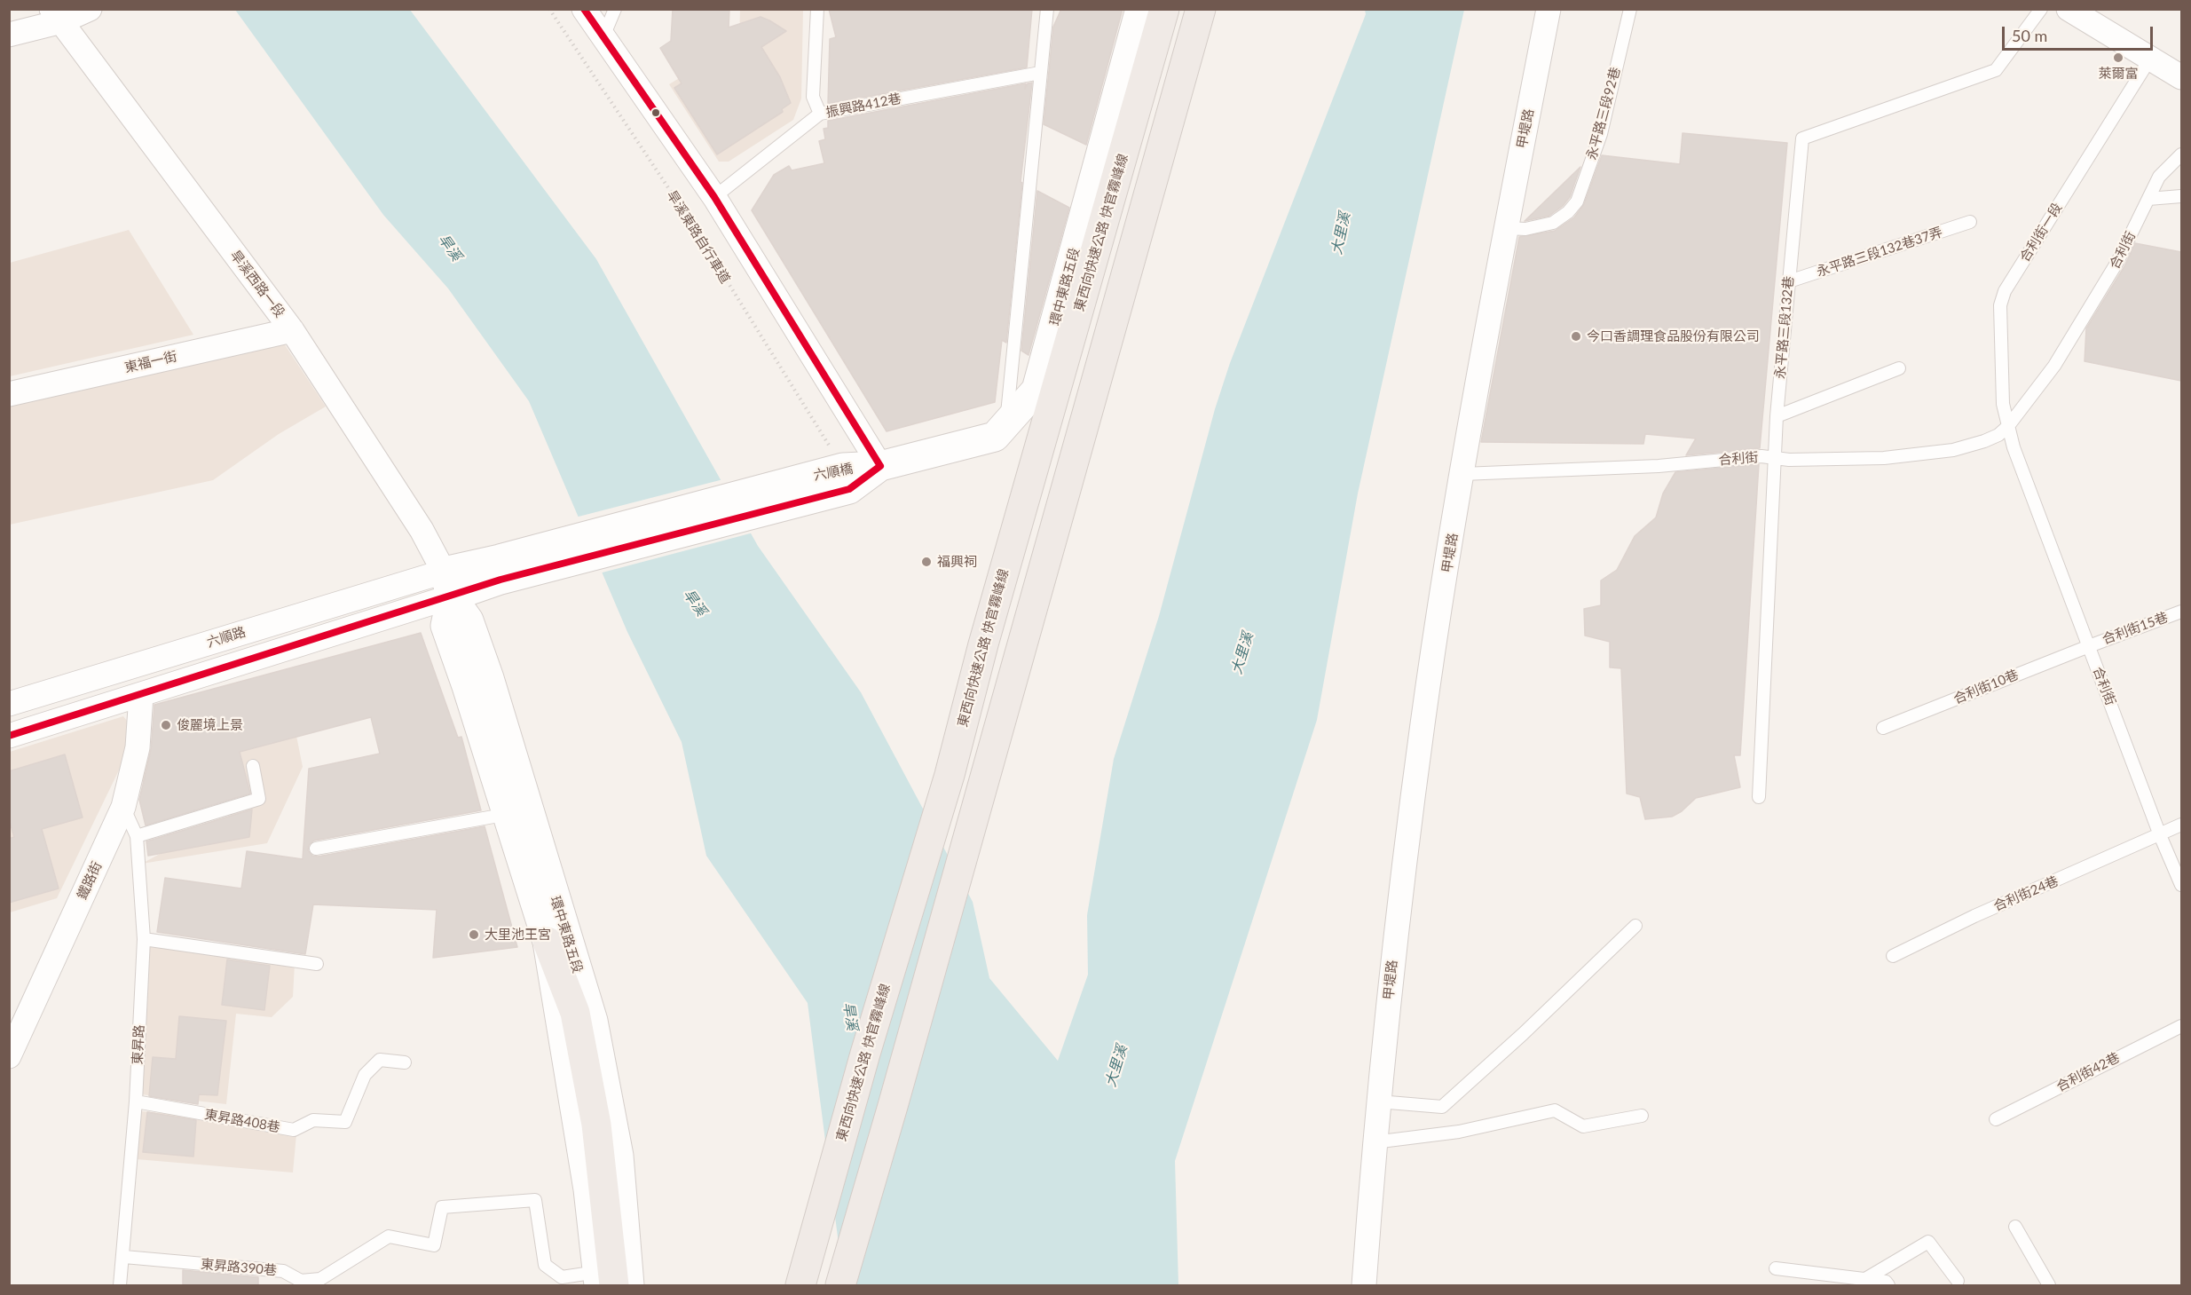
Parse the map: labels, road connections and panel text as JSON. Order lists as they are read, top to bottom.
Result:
{
  "streets": {
    "highway": ["東西向快速公路 快官霧峰線"],
    "street": [
      "甲堤路",
      "旱溪西路一段",
      "環中東路五段",
      "東福一街",
      "六順橋",
      "六順路",
      "鐵路街"
    ],
    "lane": [
      "振興路412巷",
      "永平路三段92巷",
      "合利街一段",
      "合利街",
      "永平路三段132巷37弄",
      "永平路三段132巷",
      "合利街15巷",
      "合利街10巷",
      "合利街24巷",
      "東昇路",
      "合利街42巷",
      "東昇路408巷",
      "東昇路390巷"
    ],
    "path": ["旱溪東路自行車道"]
  },
  "crossings": [
    ["永平路三段92巷", "甲堤路"],
    ["甲堤路", "合利街"],
    ["合利街一段", "合利街"],
    ["旱溪東路自行車道", "六順橋"],
    ["合利街", "永平路三段132巷"],
    ["合利街", "合利街15巷"],
    ["合利街", "合利街10巷"],
    ["合利街", "合利街24巷"],
    ["永平路三段132巷37弄", "永平路三段132巷"],
    ["旱溪西路一段", "環中東路五段"],
    ["旱溪西路一段", "東福一街"],
    ["旱溪西路一段", "六順橋"],
    ["旱溪西路一段", "六順路"],
    ["環中東路五段", "六順橋"],
    ["環中東路五段", "六順路"],
    ["環中東路五段", "東昇路390巷"],
    ["六順橋", "六順路"],
    ["合利街15巷", "合利街10巷"],
    ["鐵路街", "東昇路"],
    ["東昇路", "東昇路408巷"],
    ["東昇路", "東昇路390巷"]
  ],
  "water": ["大里溪", "旱溪"],
  "places": [
    "萊爾富",
    "今口香調理食品股份有限公司",
    "福興祠",
    "俊麗境上景",
    "大里池王宮"
  ],
  "scale_bar": "50 m"
}
